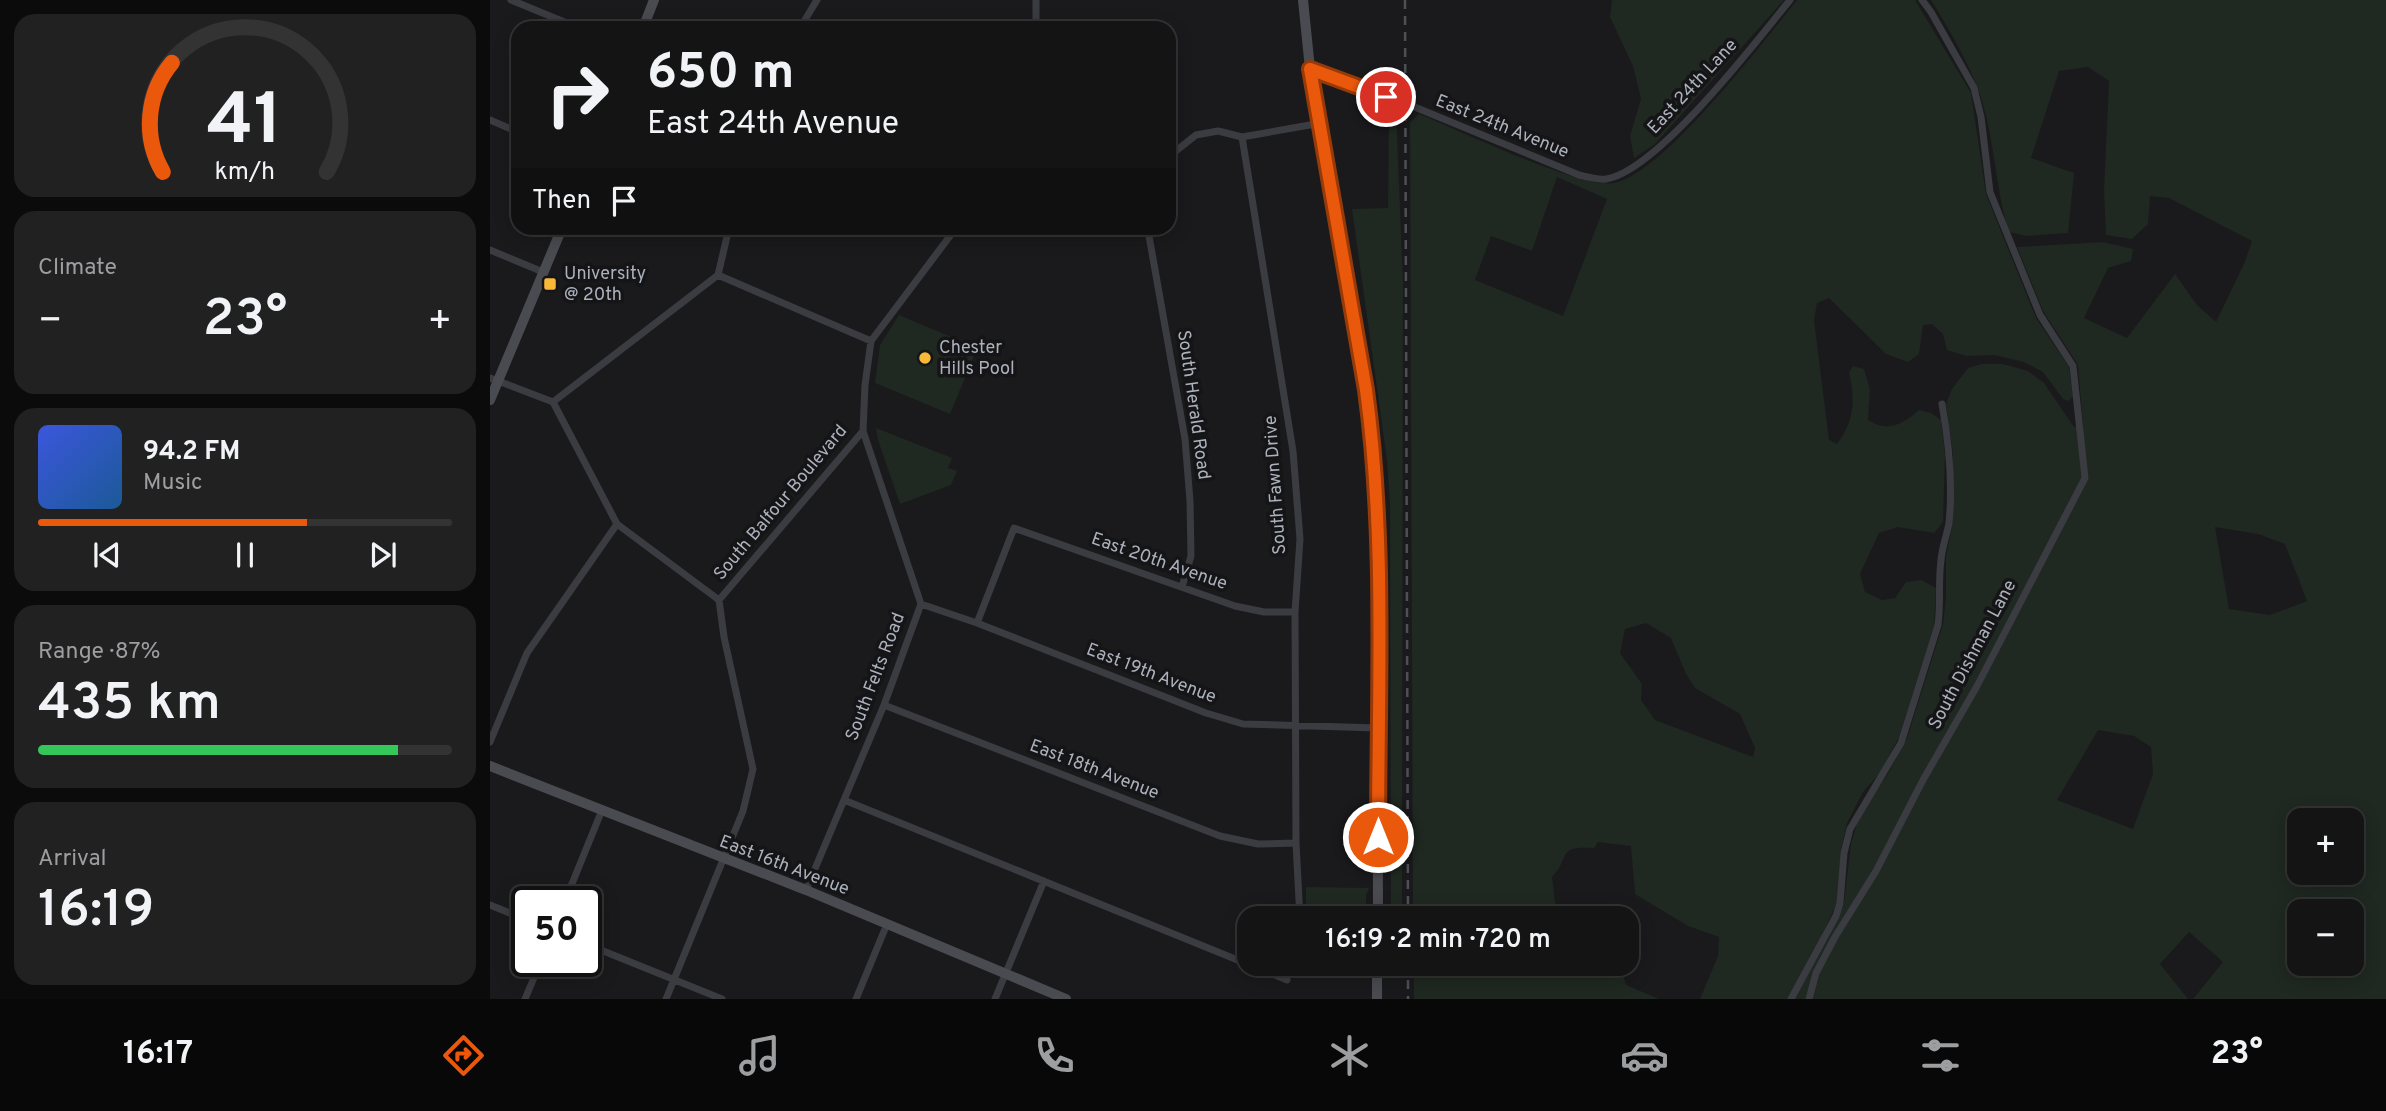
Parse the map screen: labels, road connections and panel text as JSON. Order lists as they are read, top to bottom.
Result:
{
  "streets": {
    "main road": ["East 16th Avenue"],
    "street": [
      "East 24th Lane",
      "East 24th Avenue",
      "South Herald Road",
      "South Fawn Drive",
      "South Balfour Boulevard",
      "East 20th Avenue",
      "South Dishman Lane",
      "East 19th Avenue",
      "South Felts Road",
      "East 18th Avenue"
    ]
  },
  "crossings": [
    ["East 24th Lane", "East 24th Avenue"],
    ["South Herald Road", "East 20th Avenue"],
    ["South Fawn Drive", "East 20th Avenue"],
    ["South Fawn Drive", "East 19th Avenue"],
    ["South Fawn Drive", "East 18th Avenue"],
    ["South Balfour Boulevard", "South Felts Road"],
    ["South Balfour Boulevard", "East 16th Avenue"],
    ["East 20th Avenue", "East 19th Avenue"],
    ["East 19th Avenue", "South Felts Road"],
    ["South Felts Road", "East 18th Avenue"],
    ["South Felts Road", "East 16th Avenue"]
  ],
  "places": {
    "transit": ["University @ 20th"],
    "other": ["Chester Hills Pool"]
  },
  "page": {
    "turn": ["650 m", "East 24th Avenue"],
    "then": "Then",
    "tile": [
      "Climate",
      ["Range · 87%", "435 km"],
      ["Arrival", "16:19"]
    ],
    "heat": ["−", "23°", "+"],
    "song": ["94.2 FM", "Music"],
    "map_buttons": ["+", "−"],
    "limit": "50",
    "trip": "16:19 · 2 min · 720 m",
    "tabs": ["16:17", "23°"],
    "gauge": ["41", "km/h"]
  }
}
